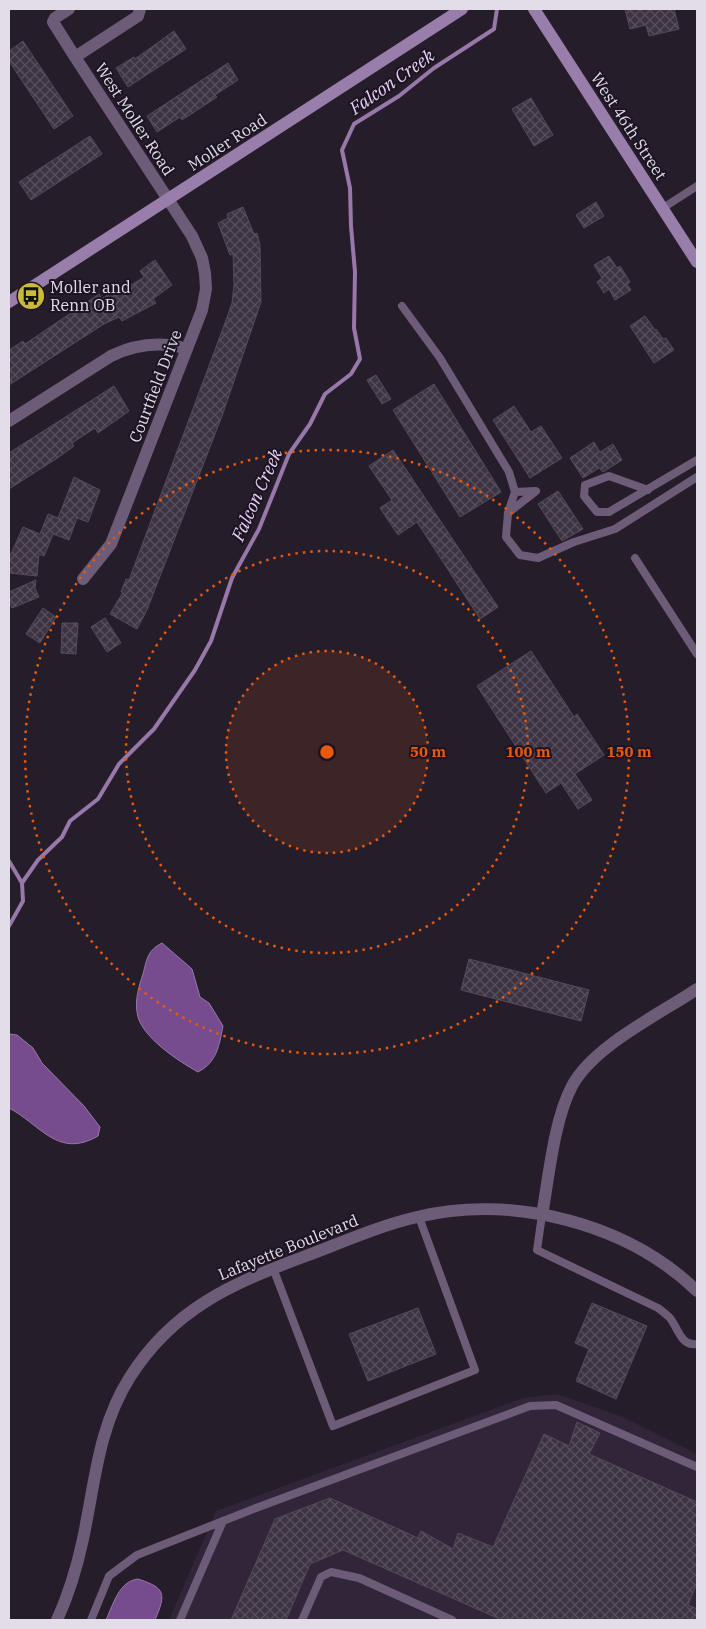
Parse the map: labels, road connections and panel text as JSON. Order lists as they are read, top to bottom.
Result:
{
  "streets": {
    "street": [
      "West Moller Road",
      "West 46th Street",
      "Moller Road",
      "Courtfield Drive",
      "Lafayette Boulevard"
    ]
  },
  "crossings": [
    ["West Moller Road", "Moller Road"],
    ["West Moller Road", "Courtfield Drive"],
    ["Moller Road", "Courtfield Drive"]
  ],
  "water": ["Falcon Creek"],
  "places": {
    "bus stop": ["Moller and Renn OB"]
  },
  "rings": ["50 m", "100 m", "150 m"]
}
